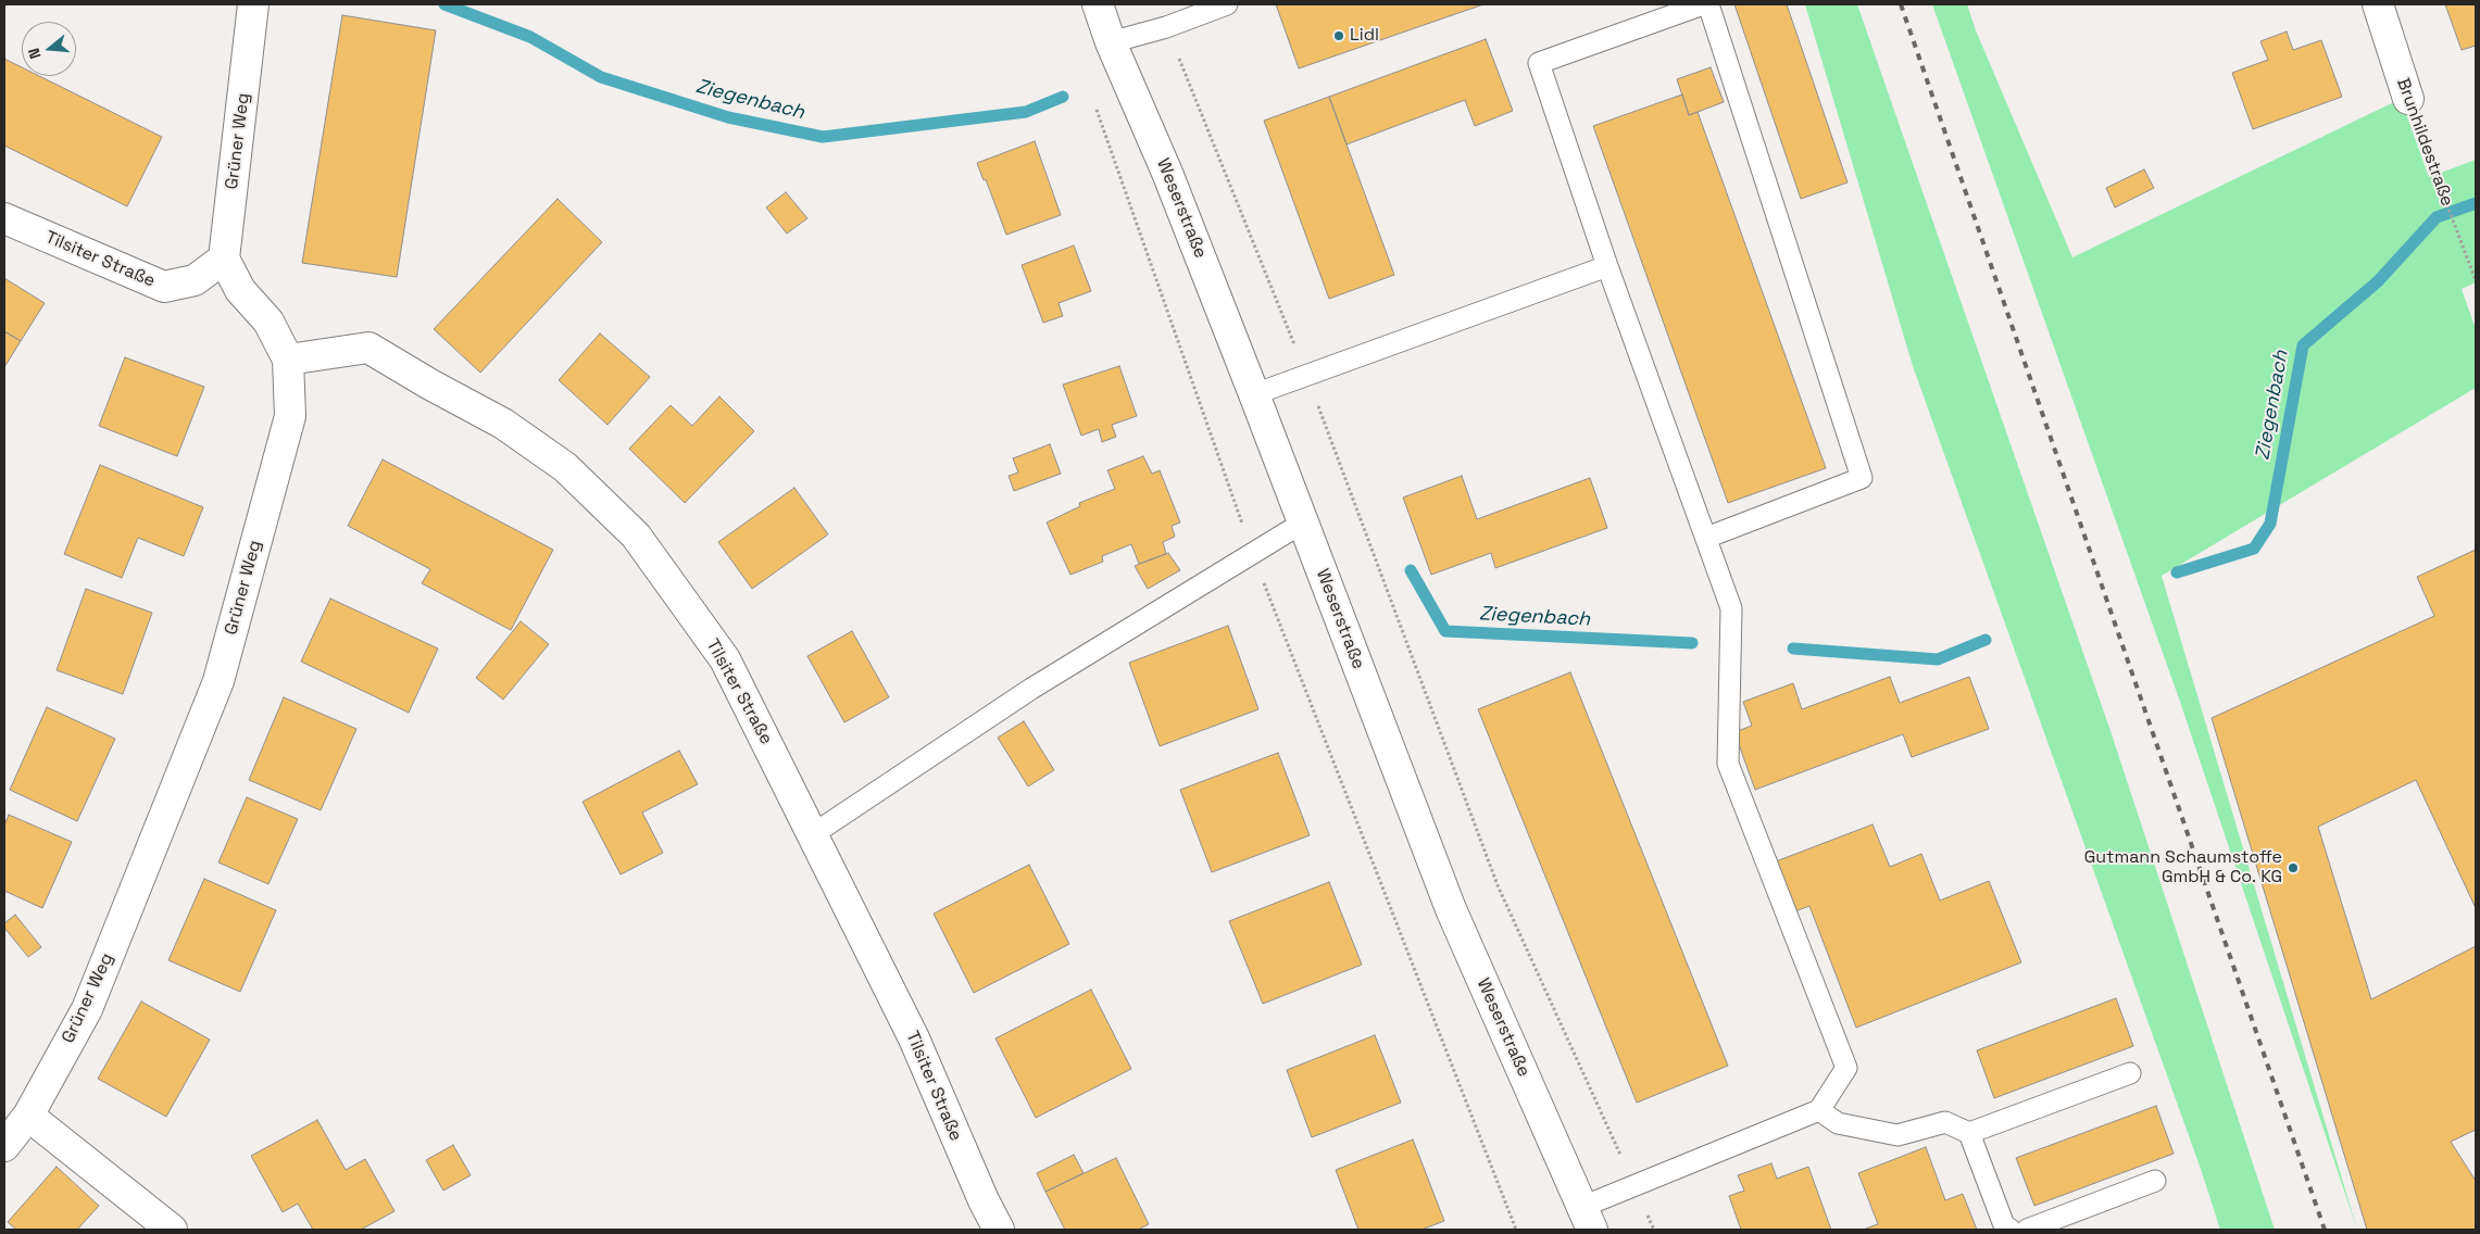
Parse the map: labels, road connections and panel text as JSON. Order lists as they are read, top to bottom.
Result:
{
  "streets": {
    "street": [
      "Grüner Weg",
      "Brunhildestraße",
      "Weserstraße",
      "Tilsiter Straße"
    ]
  },
  "crossings": [
    ["Grüner Weg", "Tilsiter Straße"]
  ],
  "water": ["Ziegenbach"],
  "places": ["Lidl", "Gutmann Schaumstoffe GmbH & Co. KG"],
  "north": "left"
}
